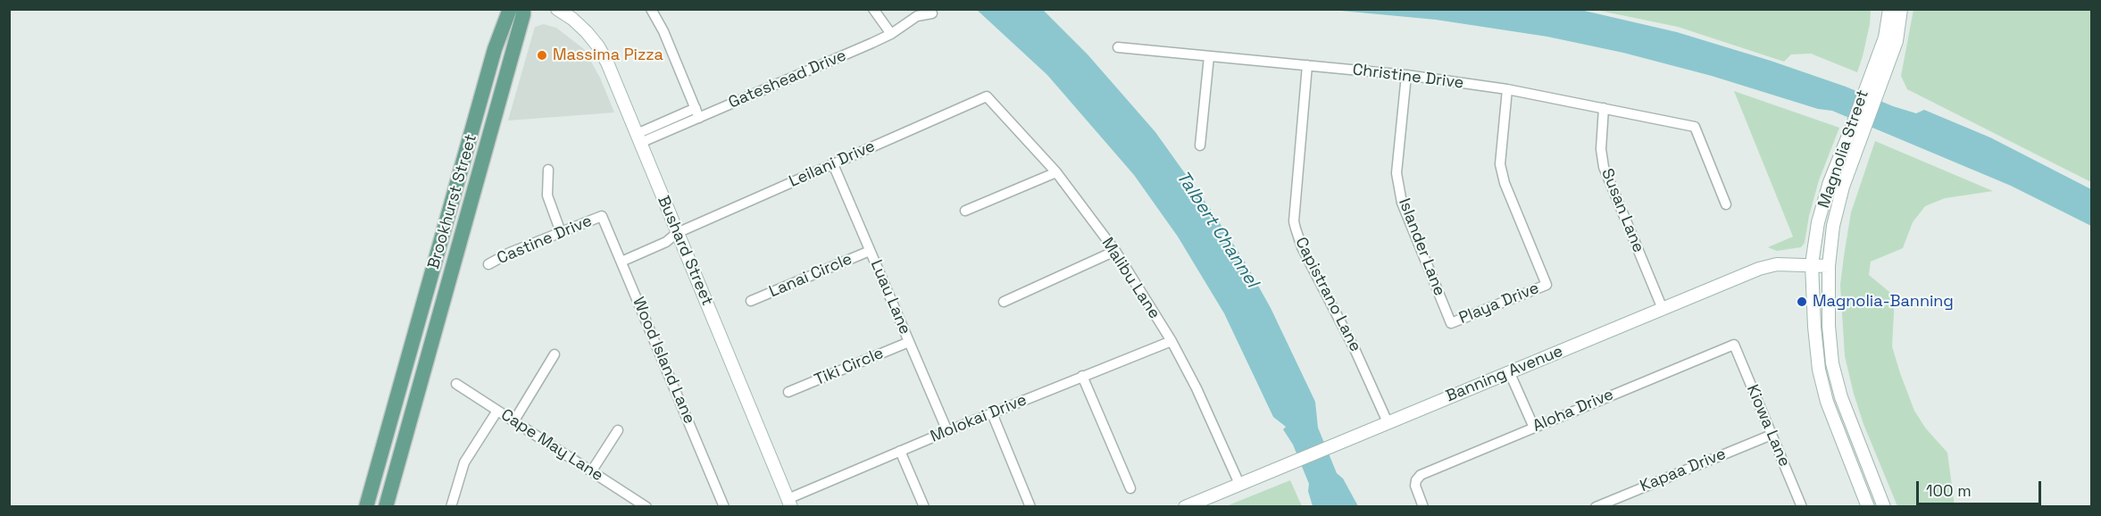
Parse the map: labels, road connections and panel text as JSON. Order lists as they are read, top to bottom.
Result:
{
  "streets": {
    "main road": ["Brookhurst Street"],
    "street": [
      "Christine Drive",
      "Gateshead Drive",
      "Magnolia Street",
      "Leilani Drive",
      "Susan Lane",
      "Castine Drive",
      "Islander Lane",
      "Bushard Street",
      "Lanai Circle",
      "Malibu Lane",
      "Capistrano Lane",
      "Luau Lane",
      "Playa Drive",
      "Wood Island Lane",
      "Tiki Circle",
      "Banning Avenue",
      "Aloha Drive",
      "Molokai Drive",
      "Kiowa Lane",
      "Cape May Lane",
      "Kapaa Drive"
    ]
  },
  "crossings": [
    ["Christine Drive", "Susan Lane"],
    ["Christine Drive", "Islander Lane"],
    ["Christine Drive", "Capistrano Lane"],
    ["Christine Drive", "Playa Drive"],
    ["Gateshead Drive", "Bushard Street"],
    ["Magnolia Street", "Banning Avenue"],
    ["Leilani Drive", "Bushard Street"],
    ["Leilani Drive", "Malibu Lane"],
    ["Leilani Drive", "Luau Lane"],
    ["Leilani Drive", "Wood Island Lane"],
    ["Susan Lane", "Banning Avenue"],
    ["Castine Drive", "Wood Island Lane"],
    ["Islander Lane", "Playa Drive"],
    ["Bushard Street", "Molokai Drive"],
    ["Lanai Circle", "Luau Lane"],
    ["Malibu Lane", "Banning Avenue"],
    ["Malibu Lane", "Molokai Drive"],
    ["Capistrano Lane", "Banning Avenue"],
    ["Luau Lane", "Tiki Circle"],
    ["Luau Lane", "Molokai Drive"],
    ["Aloha Drive", "Kiowa Lane"],
    ["Kiowa Lane", "Kapaa Drive"]
  ],
  "water": ["Talbert Channel"],
  "places": ["Massima Pizza", "Magnolia-Banning"],
  "scale_bar": "100 m"
}
